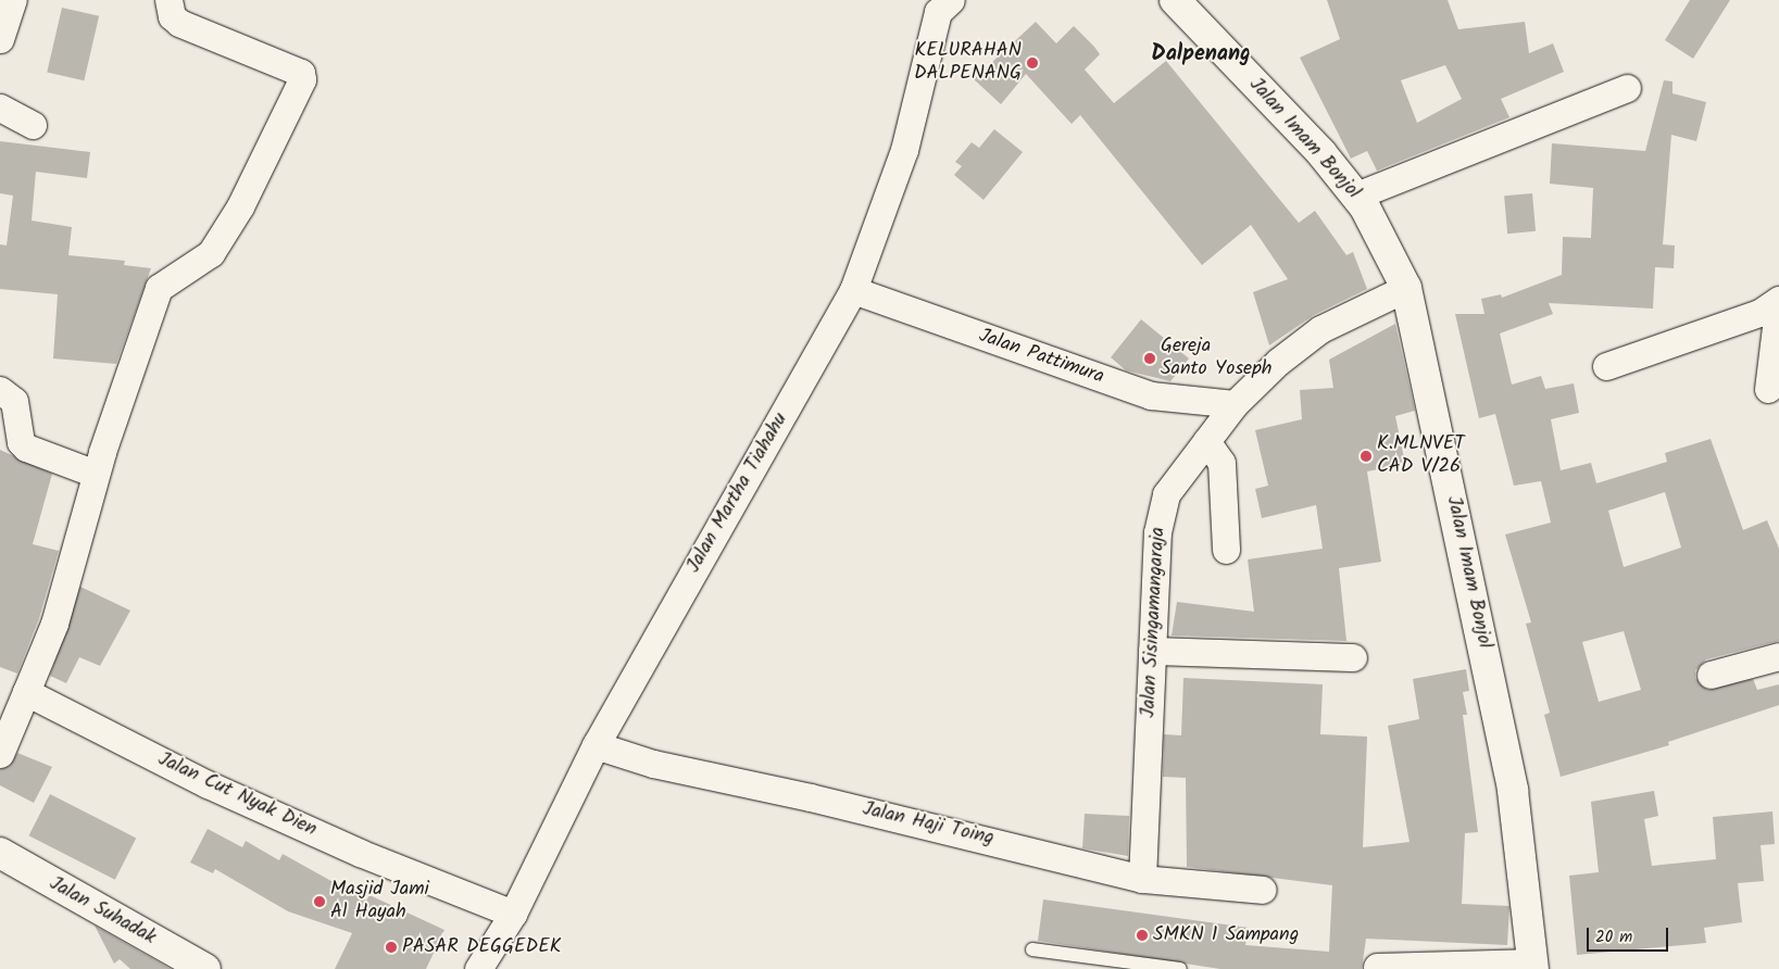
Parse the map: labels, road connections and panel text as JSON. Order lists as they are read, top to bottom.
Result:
{
  "streets": {
    "main road": ["Jalan Imam Bonjol", "Jalan Suhadak"],
    "street": [
      "Jalan Pattimura",
      "Jalan Martha Tiahahu",
      "Jalan Sisingamangaraja",
      "Jalan Cut Nyak Dien",
      "Jalan Haji Toing"
    ]
  },
  "crossings": [
    ["Jalan Imam Bonjol", "Jalan Sisingamangaraja"],
    ["Jalan Pattimura", "Jalan Martha Tiahahu"],
    ["Jalan Pattimura", "Jalan Sisingamangaraja"],
    ["Jalan Martha Tiahahu", "Jalan Cut Nyak Dien"],
    ["Jalan Martha Tiahahu", "Jalan Haji Toing"],
    ["Jalan Sisingamangaraja", "Jalan Haji Toing"]
  ],
  "districts": ["Dalpenang"],
  "places": [
    "KELURAHAN DALPENANG",
    "Gereja Santo Yoseph",
    "K.MLNVET CAD V/26",
    "Masjid Jami Al Hayah",
    "SMKN 1 Sampang",
    "PASAR DEGGEDEK"
  ],
  "scale_bar": "20 m"
}
